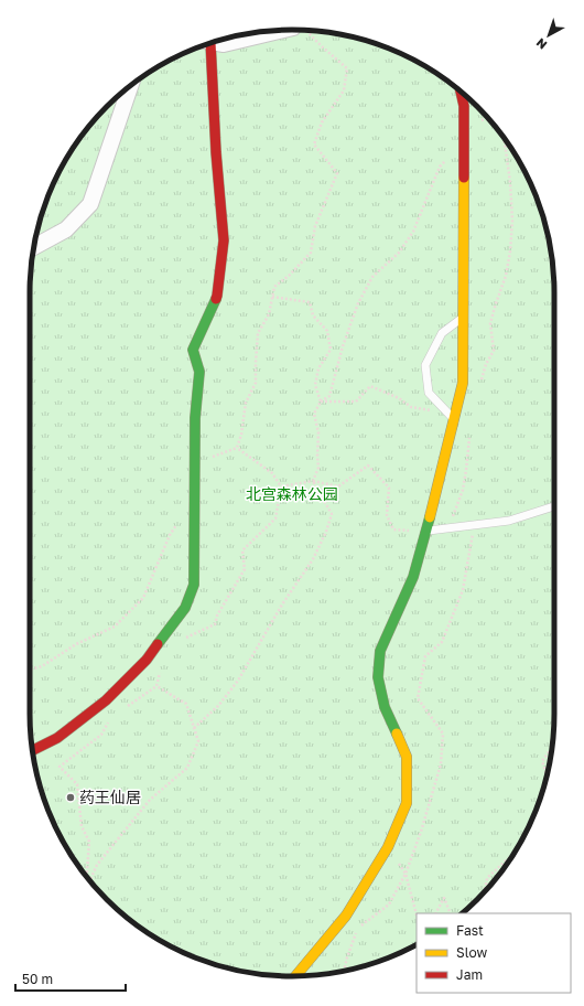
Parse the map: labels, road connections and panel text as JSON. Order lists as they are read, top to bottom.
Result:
{
  "parks": ["北宫森林公园"],
  "places": ["药王仙居"],
  "legend": ["Fast", "Slow", "Jam"],
  "scale_bar": "50 m",
  "north": "bottom left"
}
